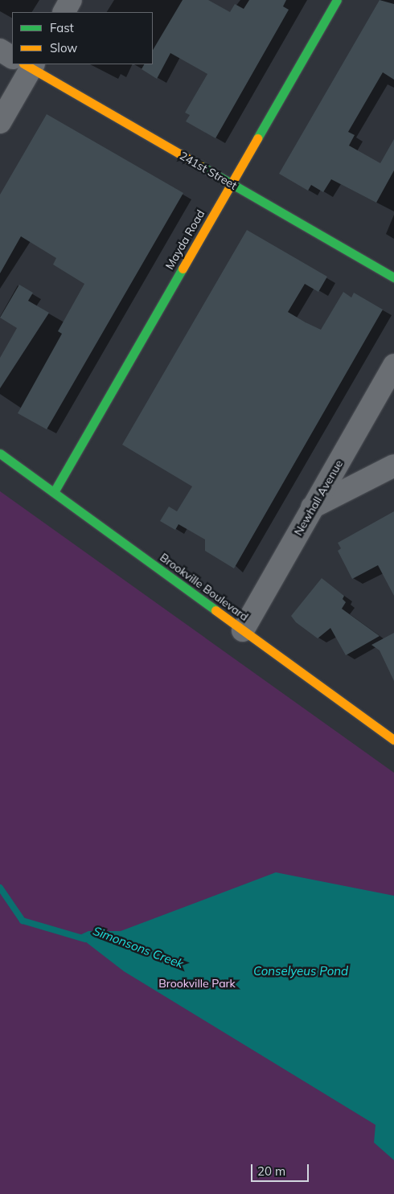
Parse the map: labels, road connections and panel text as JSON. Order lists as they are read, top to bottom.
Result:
{
  "streets": {
    "street": [
      "241st Street",
      "Mayda Road",
      "Newhall Avenue",
      "Brookville Boulevard"
    ]
  },
  "crossings": [
    ["241st Street", "Mayda Road"],
    ["Mayda Road", "Brookville Boulevard"],
    ["Newhall Avenue", "Brookville Boulevard"]
  ],
  "water": ["Simonsons Creek", "Conselyeus Pond"],
  "parks": ["Brookville Park"],
  "legend": ["Fast", "Slow"],
  "scale_bar": "20 m"
}
